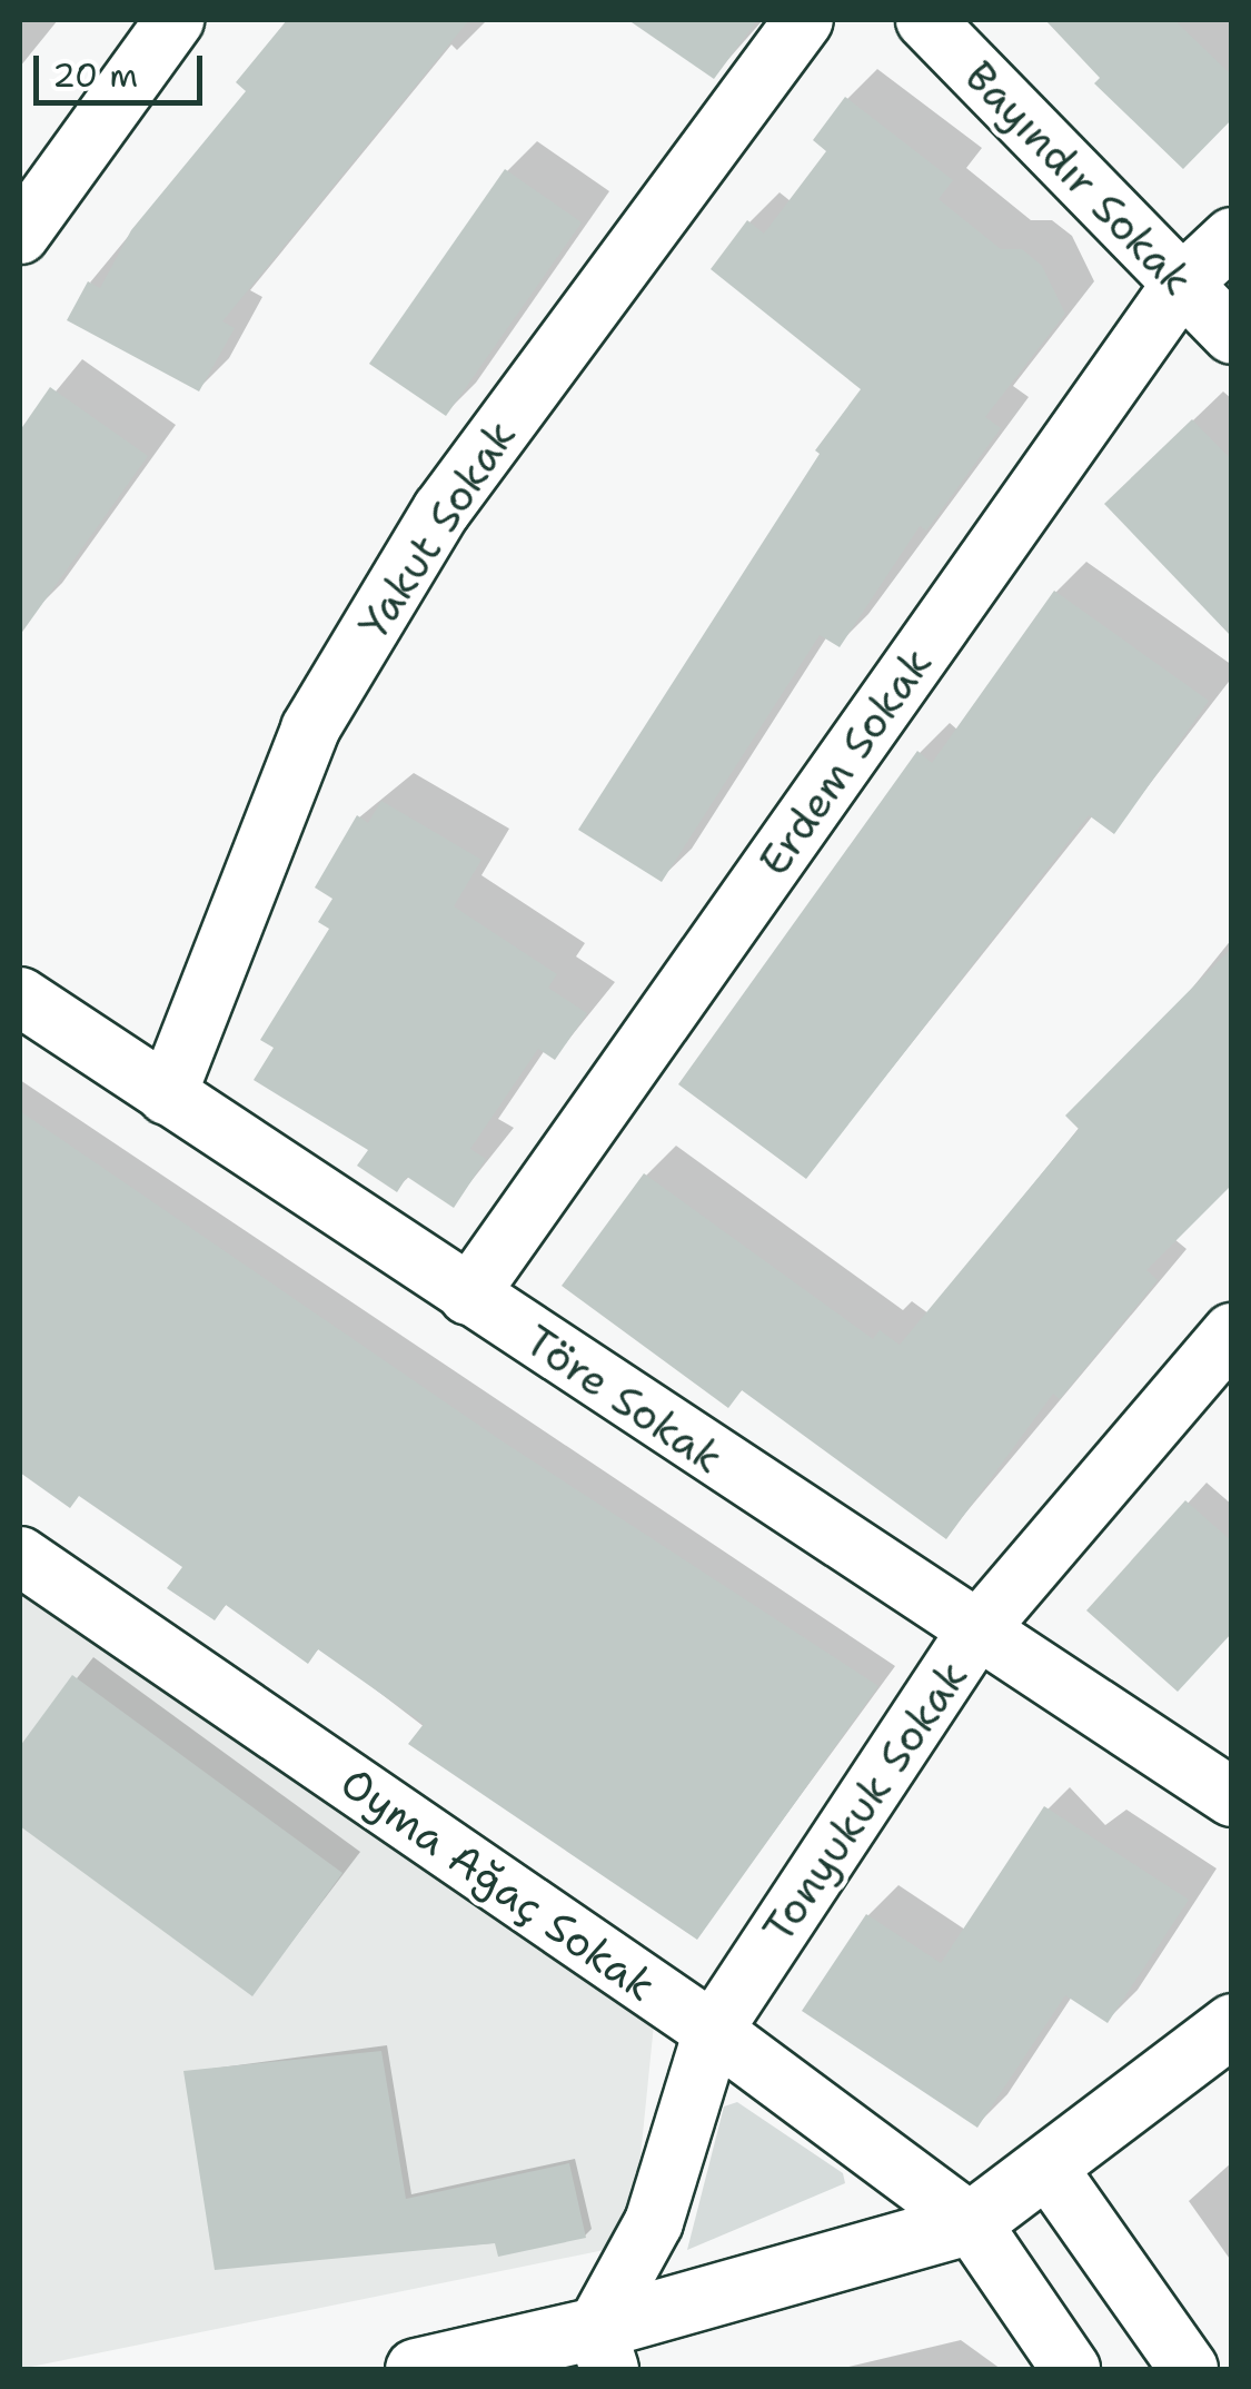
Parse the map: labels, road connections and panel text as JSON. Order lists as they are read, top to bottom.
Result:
{
  "streets": {
    "street": [
      "Bayındır Sokak",
      "Yakut Sokak",
      "Erdem Sokak",
      "Töre Sokak",
      "Tonyukuk Sokak",
      "Oyma Ağaç Sokak"
    ]
  },
  "crossings": [
    ["Bayındır Sokak", "Erdem Sokak"],
    ["Yakut Sokak", "Töre Sokak"],
    ["Erdem Sokak", "Töre Sokak"],
    ["Töre Sokak", "Tonyukuk Sokak"],
    ["Tonyukuk Sokak", "Oyma Ağaç Sokak"]
  ],
  "scale_bar": "20 m"
}
